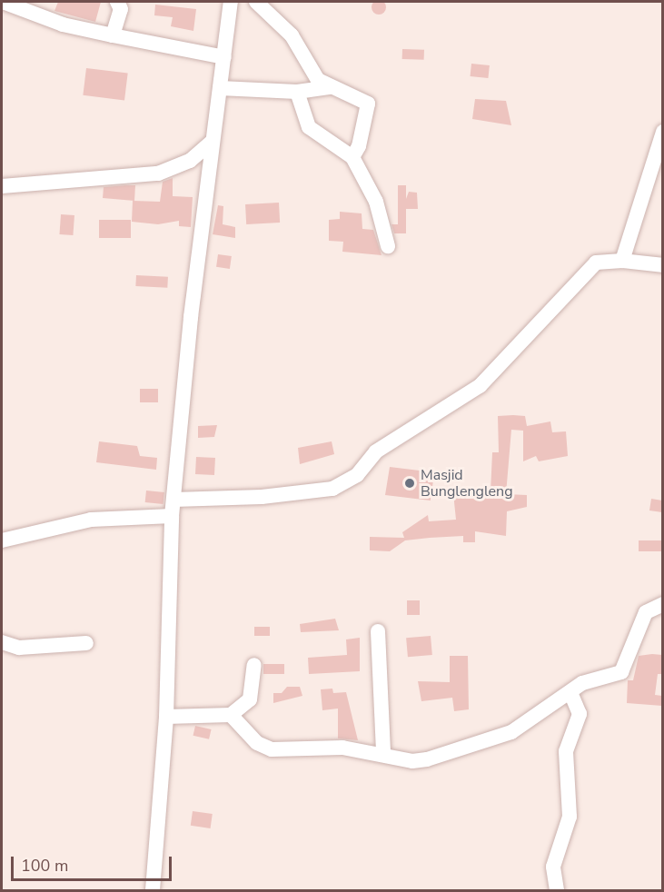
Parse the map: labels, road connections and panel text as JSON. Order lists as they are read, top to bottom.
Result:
{
  "places": ["Masjid Bunglengleng"],
  "scale_bar": "100 m"
}
